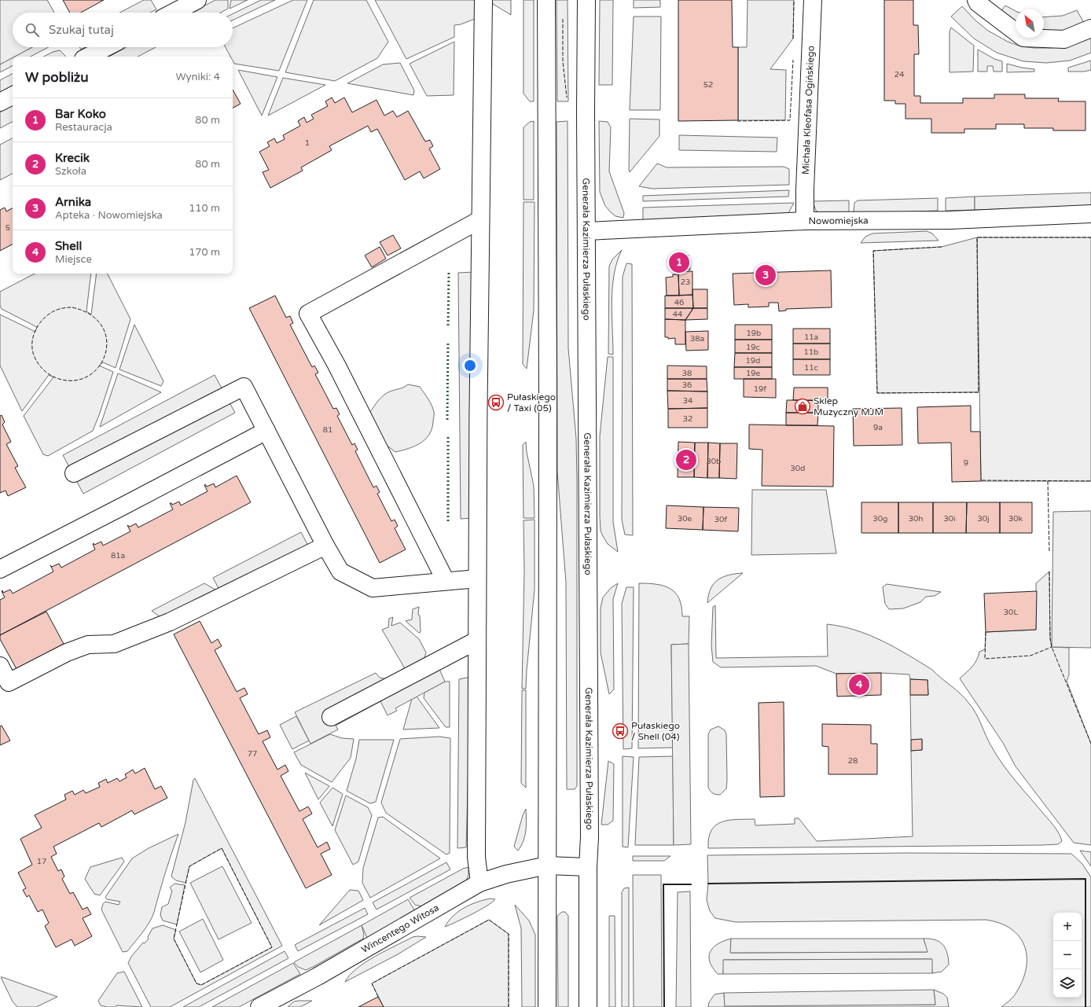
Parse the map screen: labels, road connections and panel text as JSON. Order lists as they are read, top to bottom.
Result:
{
  "streets": {
    "street": [
      "Michała Kleofasa Ogińskiego",
      "Nowomiejska",
      "Generała Kazimierza Pułaskiego",
      "Wincentego Witosa"
    ]
  },
  "crossings": [
    ["Michała Kleofasa Ogińskiego", "Nowomiejska"],
    ["Nowomiejska", "Generała Kazimierza Pułaskiego"],
    ["Generała Kazimierza Pułaskiego", "Wincentego Witosa"]
  ],
  "places": {
    "bus stop": ["Pułaskiego / Taxi (05)", "Pułaskiego / Shell (04)"],
    "shop": ["Sklep Muzyczny MJM"]
  },
  "house_numbers": [
    "24",
    "52",
    "1",
    "5",
    "23",
    "46",
    "44",
    "19b",
    "11a",
    "38a",
    "19c",
    "11b",
    "19d",
    "11c",
    "38",
    "19e",
    "36",
    "19f",
    "34",
    "32",
    "9a",
    "81",
    "30b",
    "9",
    "30d",
    "30e",
    "30g",
    "30h",
    "30i",
    "30j",
    "30k",
    "30f",
    "81a",
    "30L",
    "77",
    "28",
    "17"
  ],
  "north": "top left",
  "page": {
    "search": "Szukaj tutaj",
    "heading": ["W pobliżu", "Wyniki: 4"],
    "list": [
      {
        "mark": "1",
        "name": "Bar Koko",
        "note": "Restauracja",
        "value": "80 m"
      },
      {
        "mark": "2",
        "name": "Krecik",
        "note": "Szkoła",
        "value": "80 m"
      },
      {
        "mark": "3",
        "name": "Arnika",
        "note": "Apteka · Nowomiejska",
        "value": "110 m"
      },
      {
        "mark": "4",
        "name": "Shell",
        "note": "Miejsce",
        "value": "170 m"
      }
    ],
    "pins": [
      "1",
      "3",
      "2",
      "4"
    ],
    "map_buttons": ["+", "−"]
  }
}
